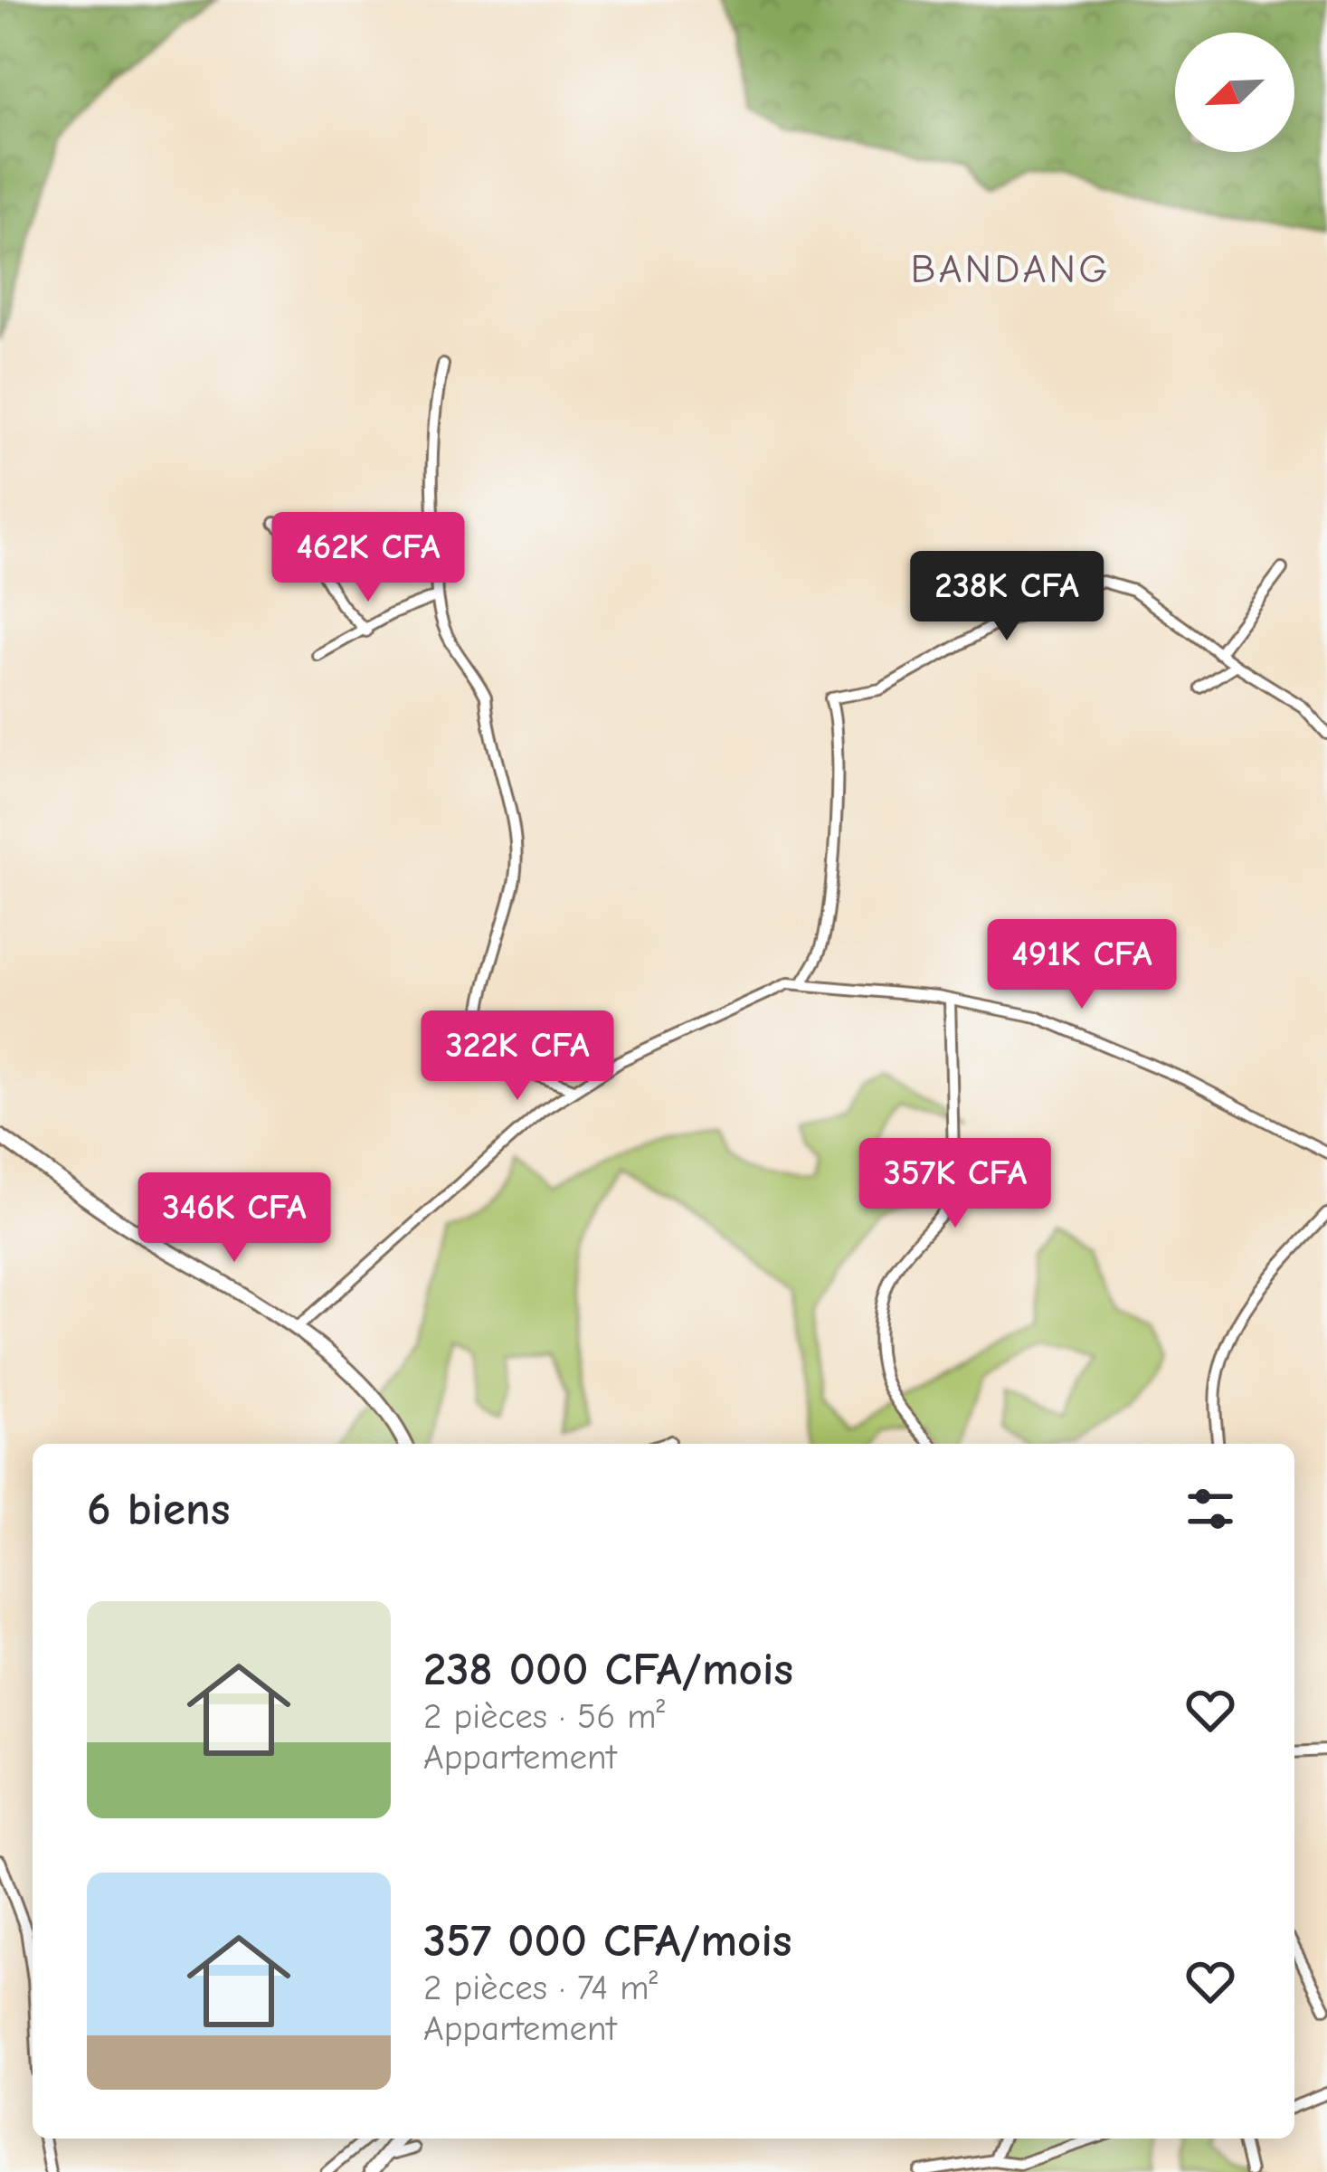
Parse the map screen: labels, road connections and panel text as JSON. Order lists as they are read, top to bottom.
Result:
{
  "districts": ["BANDANG"],
  "north": "bottom left",
  "page": {
    "price": [
      "462K CFA",
      "238K CFA",
      "491K CFA",
      "322K CFA",
      "357K CFA",
      "346K CFA"
    ],
    "heading": "6 biens",
    "list": [
      {
        "name": "238 000 CFA/mois",
        "note": "2 pièces · 56 m² · Appartement"
      },
      {
        "name": "357 000 CFA/mois",
        "note": "2 pièces · 74 m² · Appartement"
      }
    ]
  }
}
